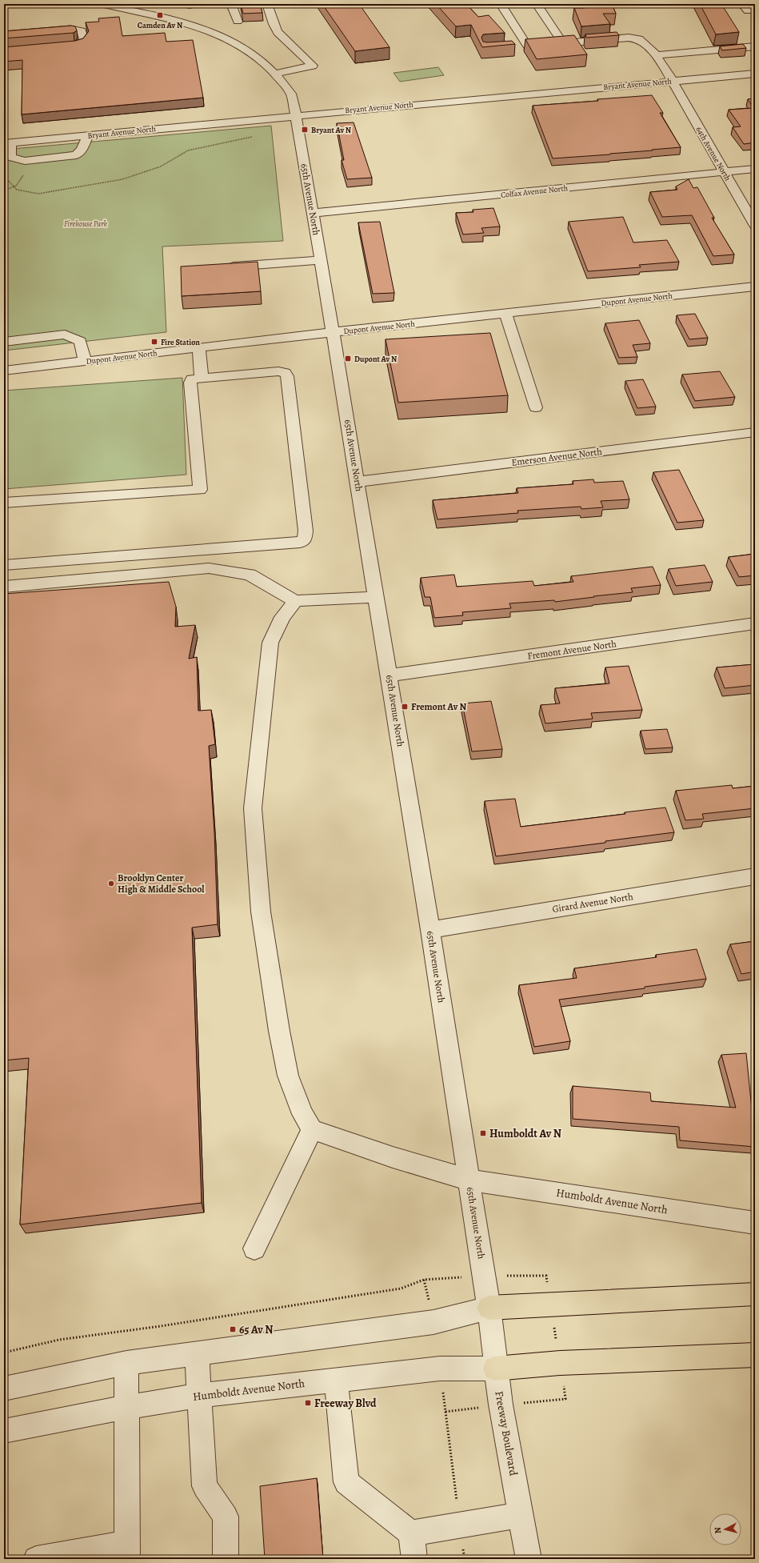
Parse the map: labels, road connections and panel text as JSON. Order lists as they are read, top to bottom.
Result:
{
  "streets": {
    "street": [
      "Bryant Avenue North",
      "64th Avenue North",
      "Colfax Avenue North",
      "65th Avenue North",
      "Dupont Avenue North",
      "Emerson Avenue North",
      "Fremont Avenue North",
      "Girard Avenue North",
      "Humboldt Avenue North",
      "Freeway Boulevard"
    ]
  },
  "crossings": [
    ["Bryant Avenue North", "64th Avenue North"],
    ["Bryant Avenue North", "65th Avenue North"],
    ["64th Avenue North", "Colfax Avenue North"],
    ["Colfax Avenue North", "65th Avenue North"],
    ["65th Avenue North", "Dupont Avenue North"],
    ["65th Avenue North", "Emerson Avenue North"],
    ["65th Avenue North", "Fremont Avenue North"],
    ["65th Avenue North", "Girard Avenue North"],
    ["65th Avenue North", "Humboldt Avenue North"],
    ["65th Avenue North", "Freeway Boulevard"],
    ["Humboldt Avenue North", "Freeway Boulevard"]
  ],
  "parks": ["Firehouse Park"],
  "places": {
    "transit": [
      "Camden Av N",
      "Bryant Av N",
      "Fire Station",
      "Dupont Av N",
      "Fremont Av N",
      "Humboldt Av N",
      "65 Av N",
      "Freeway Blvd"
    ],
    "other": ["Brooklyn Center High & Middle School"]
  },
  "north": "left"
}
